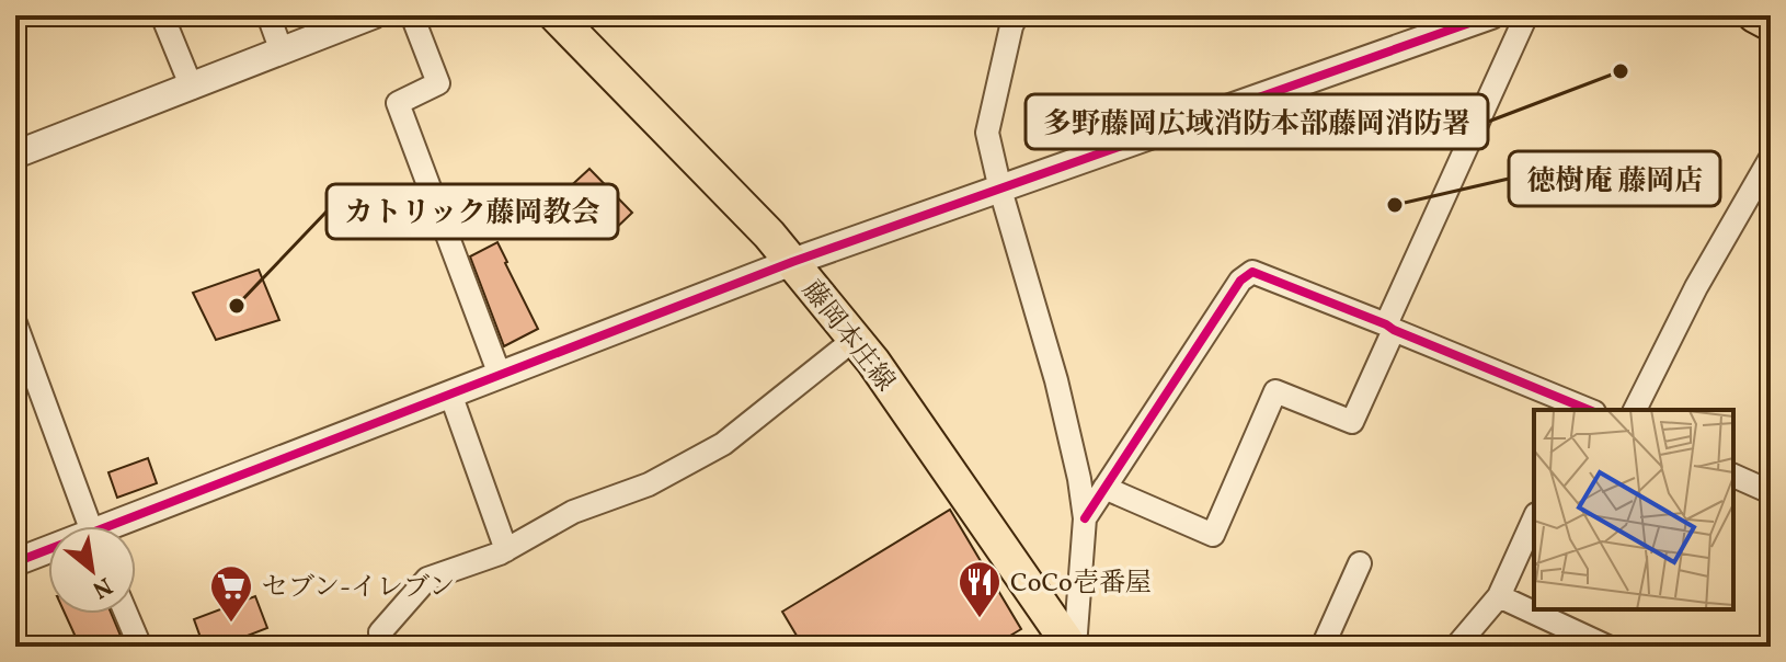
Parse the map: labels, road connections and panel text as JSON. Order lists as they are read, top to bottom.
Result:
{
  "streets": {
    "main road": ["藤岡本庄線"]
  },
  "places": {
    "other": ["多野藤岡広域消防本部藤岡消防署", "徳樹庵 藤岡店", "カトリック藤岡教会"],
    "restaurant": ["CoCo壱番屋"],
    "supermarket": ["セブン-イレブン"]
  },
  "north": "bottom right"
}
